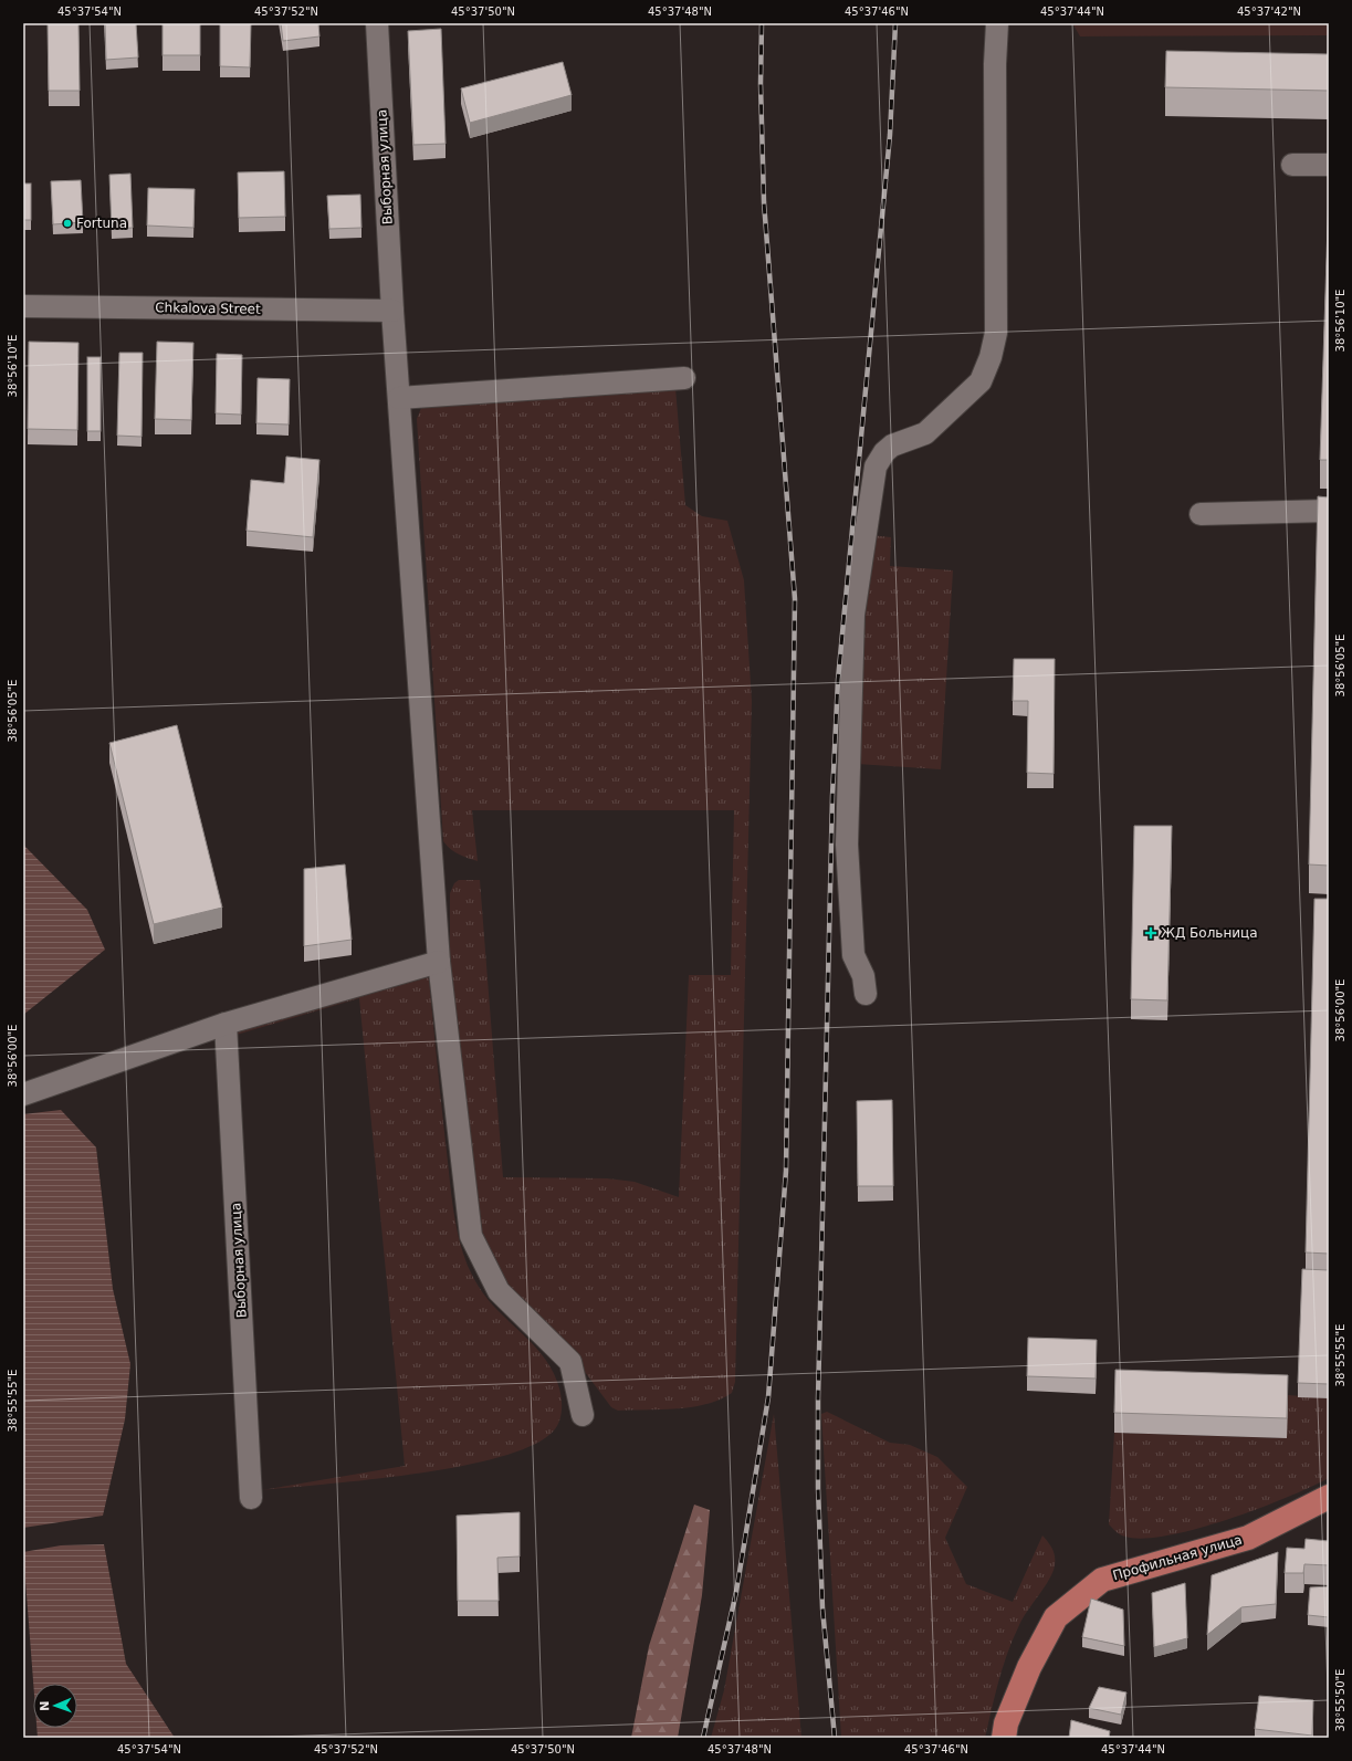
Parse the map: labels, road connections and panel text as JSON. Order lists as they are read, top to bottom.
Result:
{
  "streets": {
    "main road": ["Профильная улица"],
    "street": ["Выборная улица", "Chkalova Street"]
  },
  "crossings": [
    ["Выборная улица", "Chkalova Street"]
  ],
  "places": {
    "other": ["Fortuna"],
    "health": ["ЖД Больница"]
  },
  "north": "left",
  "coordinates": [
    "45°37'54\"N",
    "45°37'52\"N",
    "45°37'50\"N",
    "45°37'48\"N",
    "45°37'46\"N",
    "45°37'44\"N",
    "45°37'42\"N",
    "38°56'10\"E",
    "38°56'05\"E",
    "38°56'00\"E",
    "38°55'55\"E",
    "38°55'50\"E"
  ]
}
